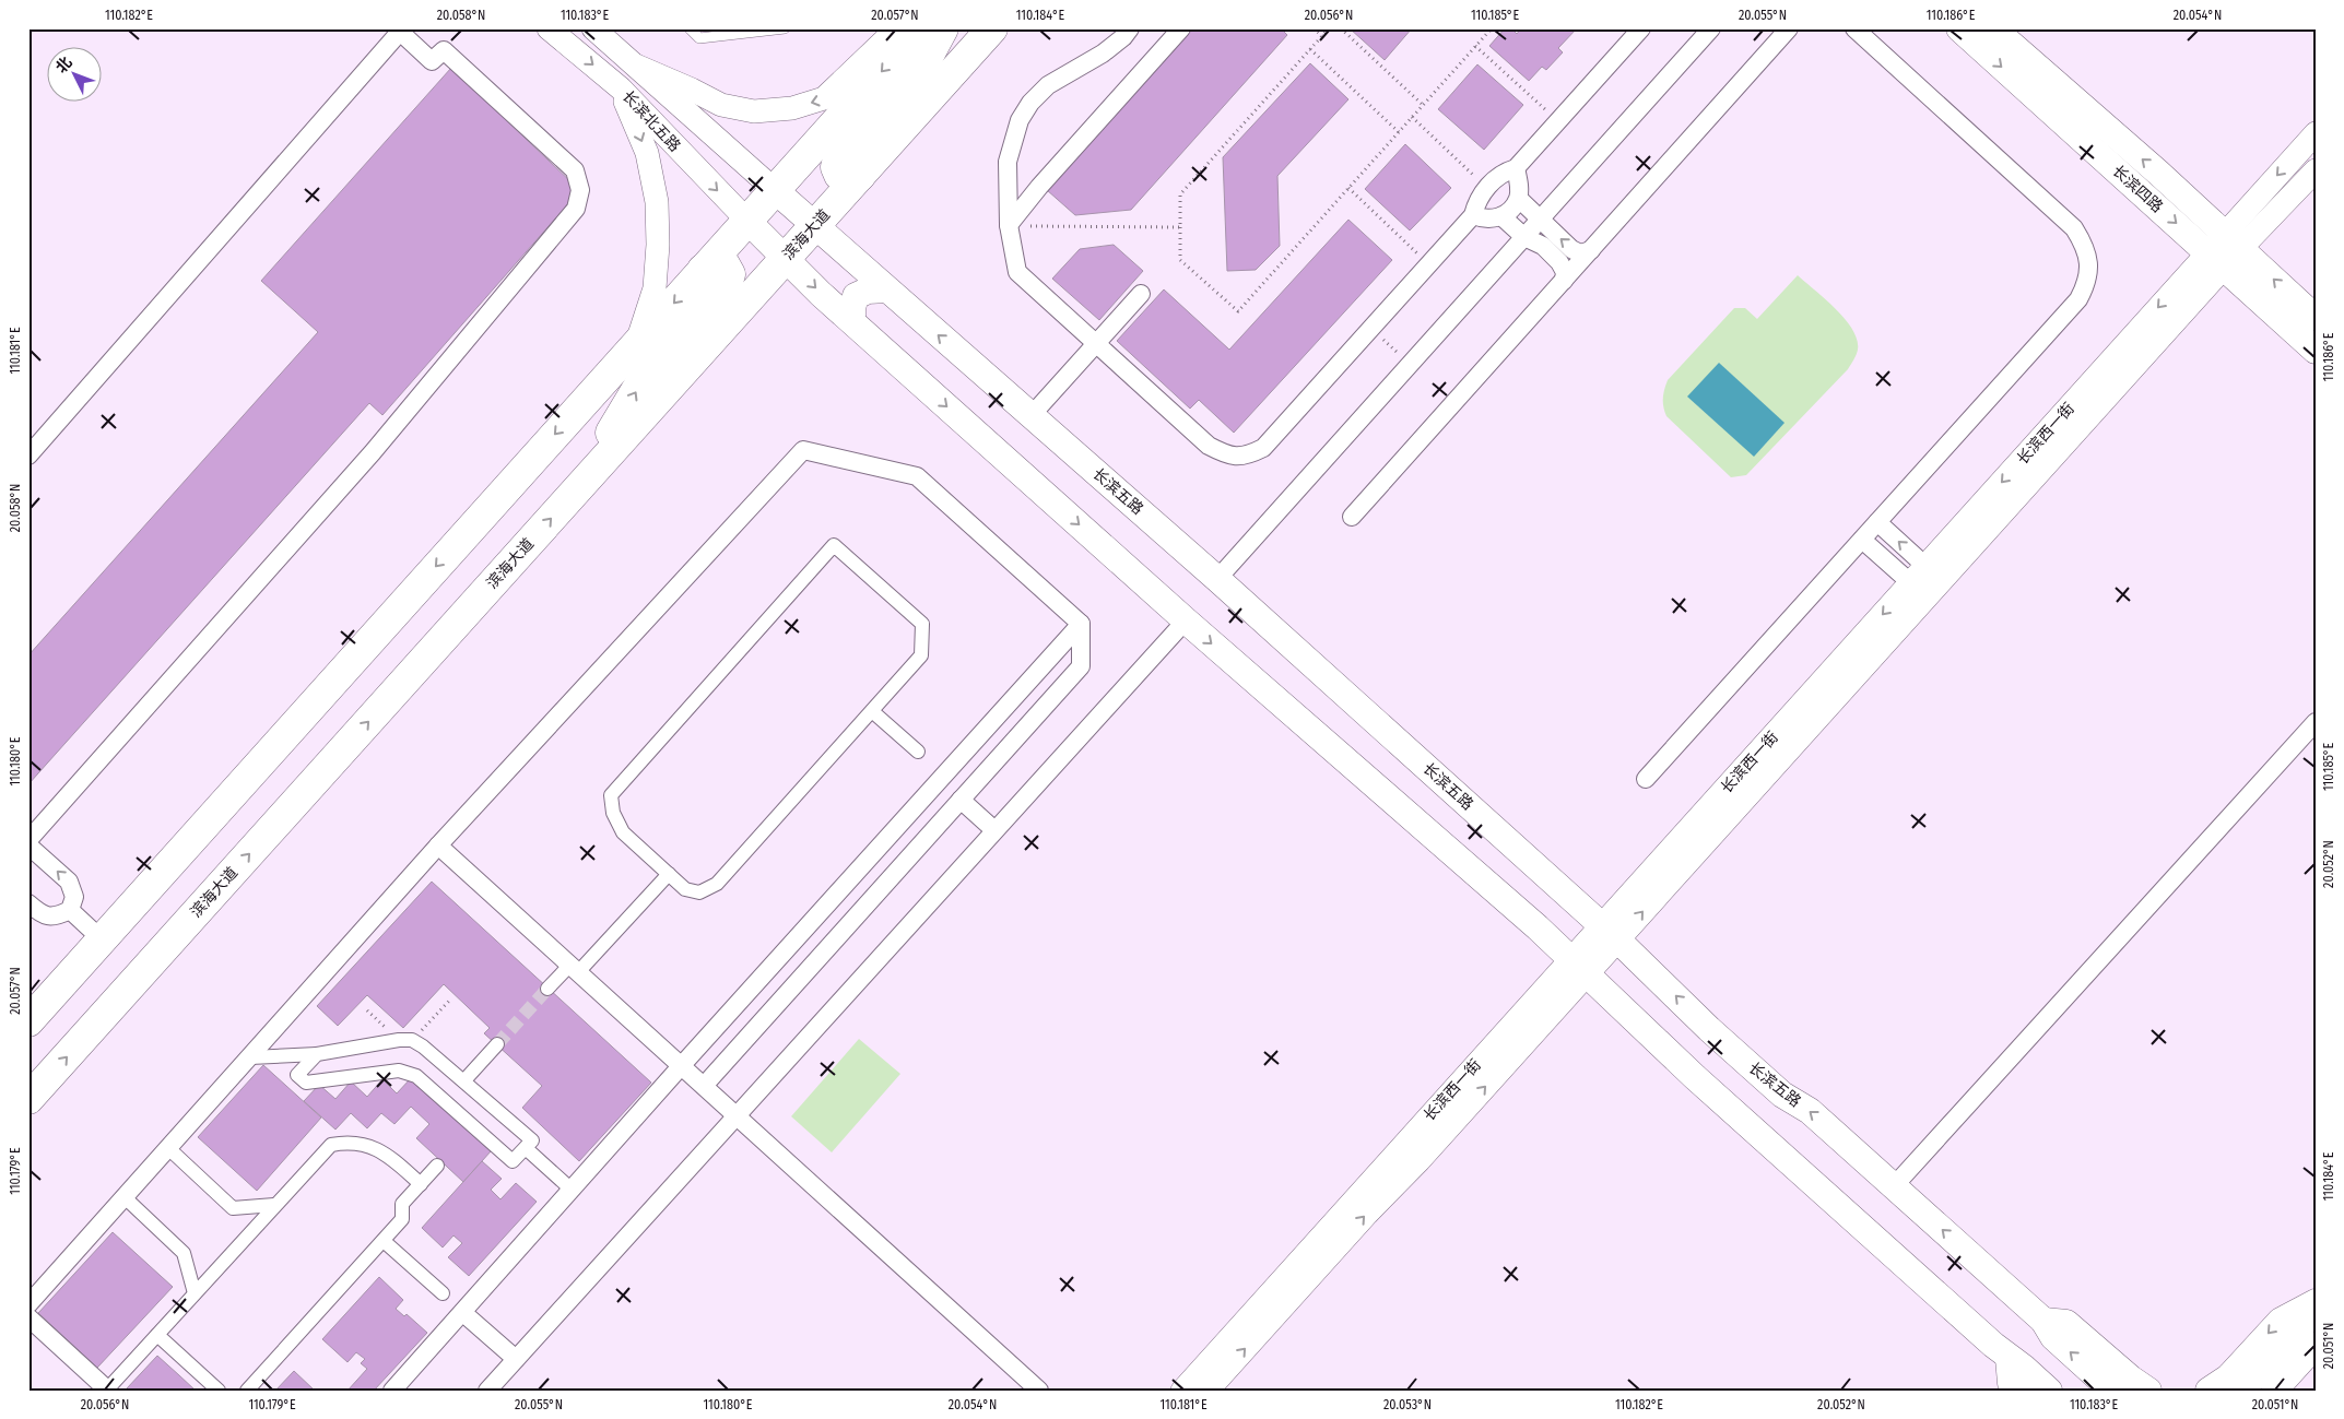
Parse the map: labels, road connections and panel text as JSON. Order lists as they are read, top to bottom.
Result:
{
  "streets": {
    "highway": ["滨海大道"],
    "main road": ["长滨四路", "长滨五路"],
    "street": ["长滨北五路", "长滨西一街"]
  },
  "crossings": [
    ["长滨北五路", "长滨五路"],
    ["长滨四路", "长滨西一街"],
    ["滨海大道", "长滨五路"],
    ["长滨西一街", "长滨五路"]
  ],
  "north": "top left",
  "coordinates": [
    "110.182°E",
    "20.058°N",
    "110.183°E",
    "20.057°N",
    "110.184°E",
    "20.056°N",
    "110.185°E",
    "20.055°N",
    "110.186°E",
    "20.054°N",
    "110.181°E",
    "110.180°E",
    "20.052°N",
    "110.179°E",
    "20.051°N",
    "20.053°N"
  ]
}
